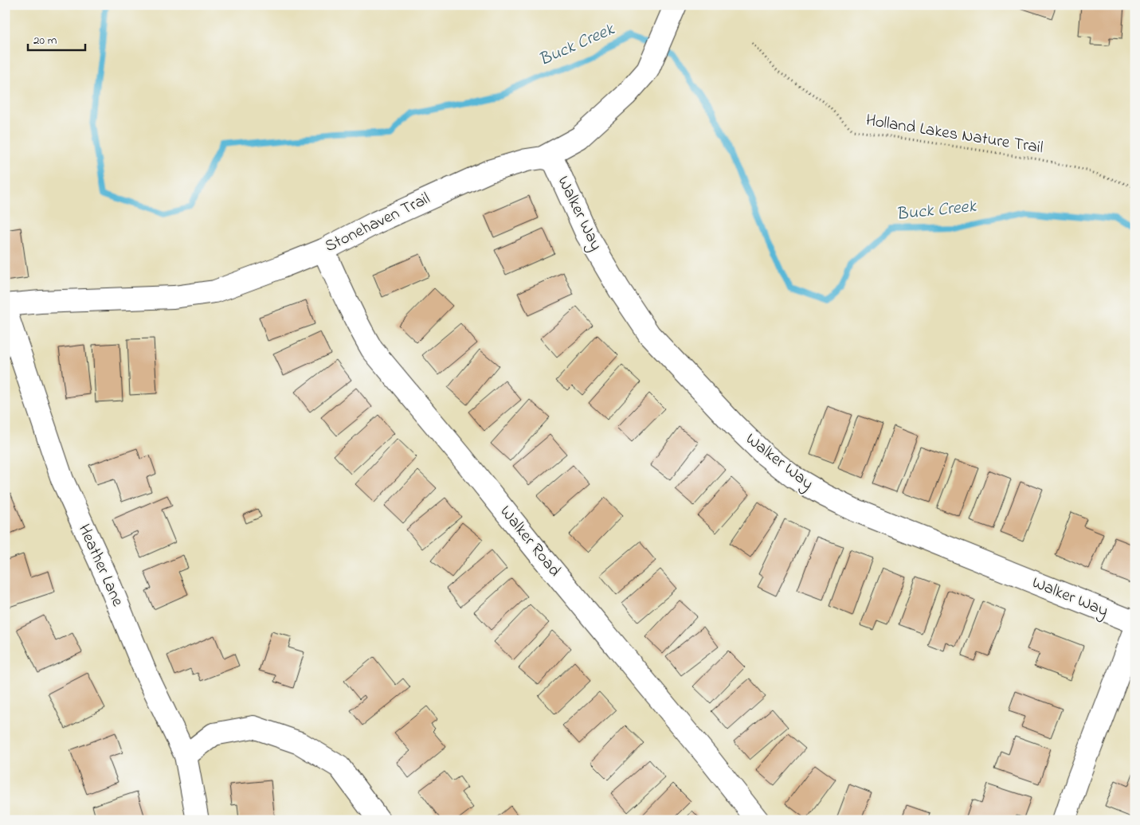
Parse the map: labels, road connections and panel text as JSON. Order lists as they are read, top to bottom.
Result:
{
  "streets": {
    "street": [
      "Walker Way",
      "Stonehaven Trail",
      "Walker Road",
      "Heather Lane"
    ],
    "path": ["Holland Lakes Nature Trail"]
  },
  "crossings": [
    ["Walker Way", "Stonehaven Trail"],
    ["Stonehaven Trail", "Walker Road"],
    ["Stonehaven Trail", "Heather Lane"]
  ],
  "water": ["Buck Creek"],
  "scale_bar": "20 m"
}
